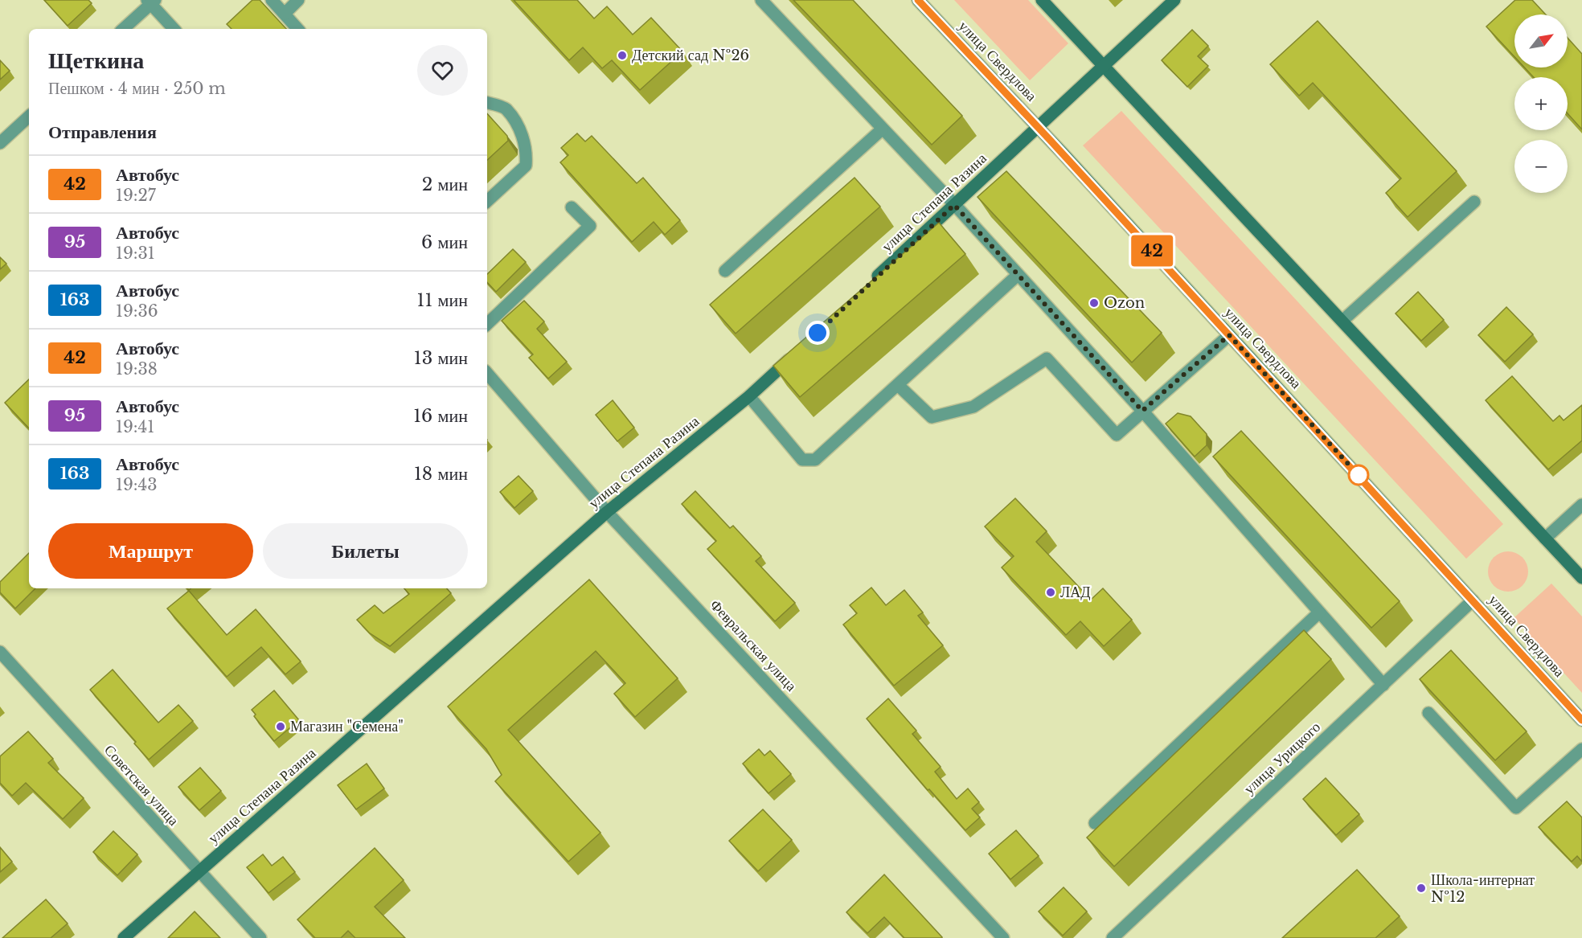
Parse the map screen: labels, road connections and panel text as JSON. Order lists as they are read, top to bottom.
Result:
{
  "streets": {
    "main road": ["улица Свердлова", "улица Степана Разина"],
    "street": ["Февральская улица", "улица Урицкого", "Советская улица"]
  },
  "crossings": [
    ["улица Свердлова", "улица Степана Разина"],
    ["улица Свердлова", "улица Урицкого"],
    ["улица Степана Разина", "Февральская улица"],
    ["улица Степана Разина", "Советская улица"]
  ],
  "places": [
    "Детский сад №26",
    "Ozon",
    "ЛАД",
    "Магазин \"Семена\"",
    "Школа-интернат №12"
  ],
  "lines": ["bus line 42"],
  "north": "top right",
  "page": {
    "on_map": "42",
    "map_buttons": ["+", "−"],
    "heading": [
      ["Щеткина", "Пешком · 4 мин · 250 m"],
      "Отправления"
    ],
    "list": [
      {
        "mark": "42",
        "name": "Автобус",
        "note": "19:27",
        "value": "2 мин"
      },
      {
        "mark": "95",
        "name": "Автобус",
        "note": "19:31",
        "value": "6 мин"
      },
      {
        "mark": "163",
        "name": "Автобус",
        "note": "19:36",
        "value": "11 мин"
      },
      {
        "mark": "42",
        "name": "Автобус",
        "note": "19:38",
        "value": "13 мин"
      },
      {
        "mark": "95",
        "name": "Автобус",
        "note": "19:41",
        "value": "16 мин"
      },
      {
        "mark": "163",
        "name": "Автобус",
        "note": "19:43",
        "value": "18 мин"
      }
    ],
    "buttons": ["Маршрут", "Билеты"]
  }
}
